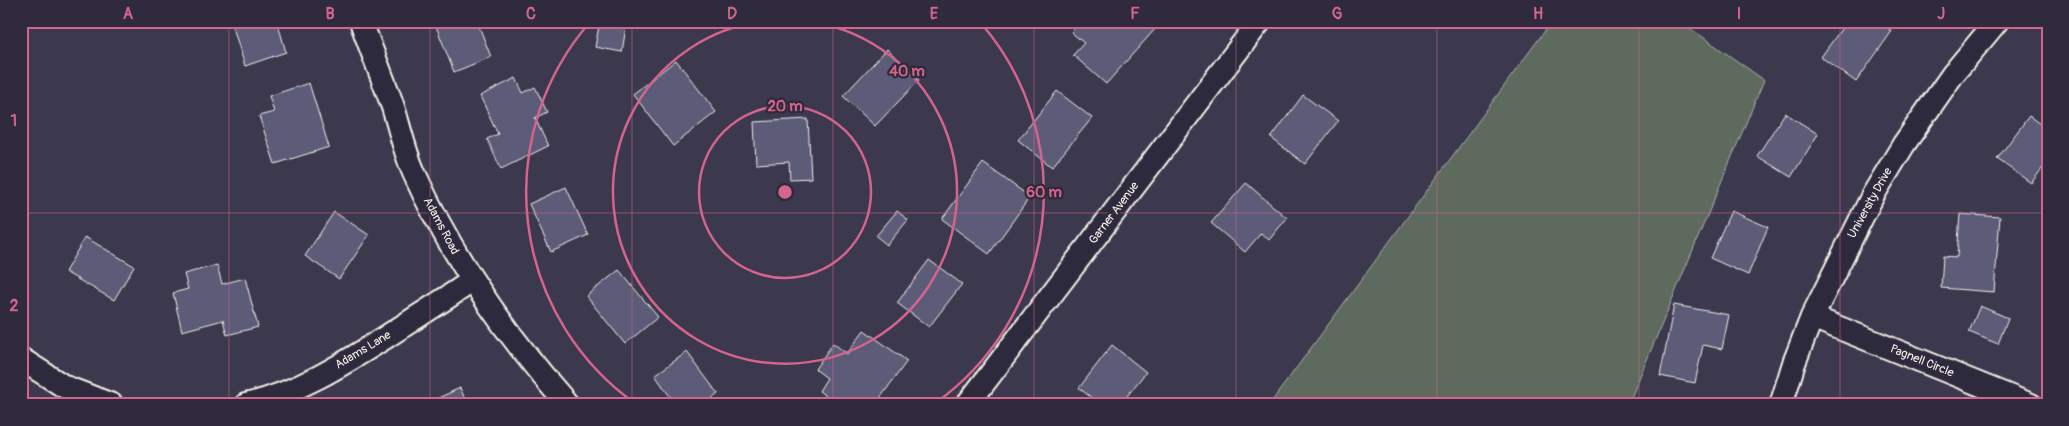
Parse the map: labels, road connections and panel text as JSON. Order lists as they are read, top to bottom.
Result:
{
  "streets": {
    "street": [
      "University Drive",
      "Garner Avenue",
      "Adams Road",
      "Adams Lane",
      "Pagnell Circle"
    ]
  },
  "crossings": [
    ["University Drive", "Pagnell Circle"],
    ["Adams Road", "Adams Lane"]
  ],
  "grid": {
    "columns": [
      "A",
      "B",
      "C",
      "D",
      "E",
      "F",
      "G",
      "H",
      "I",
      "J"
    ],
    "rows": ["1", "2"]
  },
  "rings": ["40 m", "20 m", "60 m"]
}
